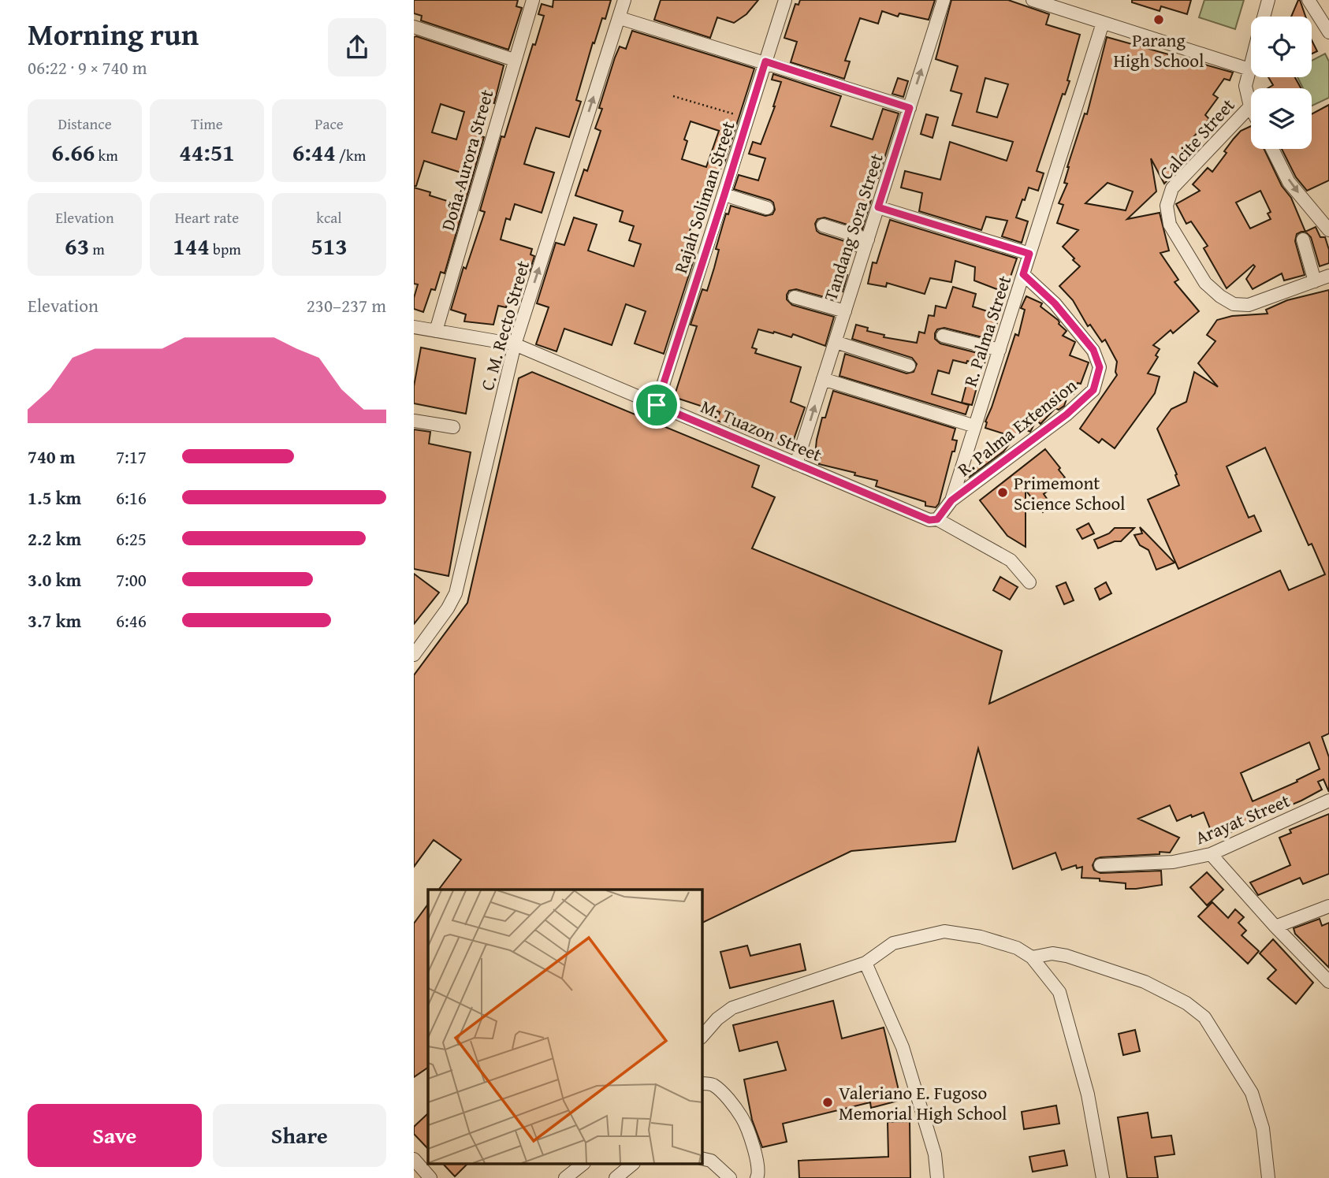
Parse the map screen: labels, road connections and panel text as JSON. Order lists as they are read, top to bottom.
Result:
{
  "streets": {
    "street": [
      "Calcite Street",
      "Doña Aurora Street",
      "Rajah Soliman Street",
      "Tandang Sora Street",
      "C. M. Recto Street",
      "R. Palma Street",
      "R. Palma Extension",
      "M. Tuazon Street",
      "Arayat Street"
    ]
  },
  "crossings": [
    ["Doña Aurora Street", "M. Tuazon Street"],
    ["Rajah Soliman Street", "M. Tuazon Street"],
    ["Tandang Sora Street", "M. Tuazon Street"],
    ["C. M. Recto Street", "M. Tuazon Street"],
    ["R. Palma Street", "R. Palma Extension"],
    ["R. Palma Street", "M. Tuazon Street"]
  ],
  "one_way": ["Tandang Sora Street", "C. M. Recto Street"],
  "places": ["Parang High School", "Primemont Science School", "Valeriano E. Fugoso Memorial High School"],
  "page": {
    "heading": ["Morning run", "06:22 · 9 × 740 m"],
    "stats": [
      ["Distance", "6.66 km"],
      ["Time", "44:51"],
      ["Pace", "6:44 /km"],
      ["Elevation", "63 m"],
      ["Heart rate", "144 bpm"],
      ["kcal", "513"]
    ],
    "chart": ["Elevation", "230–237 m"],
    "list": [
      {
        "name": "740 m",
        "note": "7:17"
      },
      {
        "name": "1.5 km",
        "note": "6:16"
      },
      {
        "name": "2.2 km",
        "note": "6:25"
      },
      {
        "name": "3.0 km",
        "note": "7:00"
      },
      {
        "name": "3.7 km",
        "note": "6:46"
      }
    ],
    "buttons": ["Save", "Share"]
  }
}
